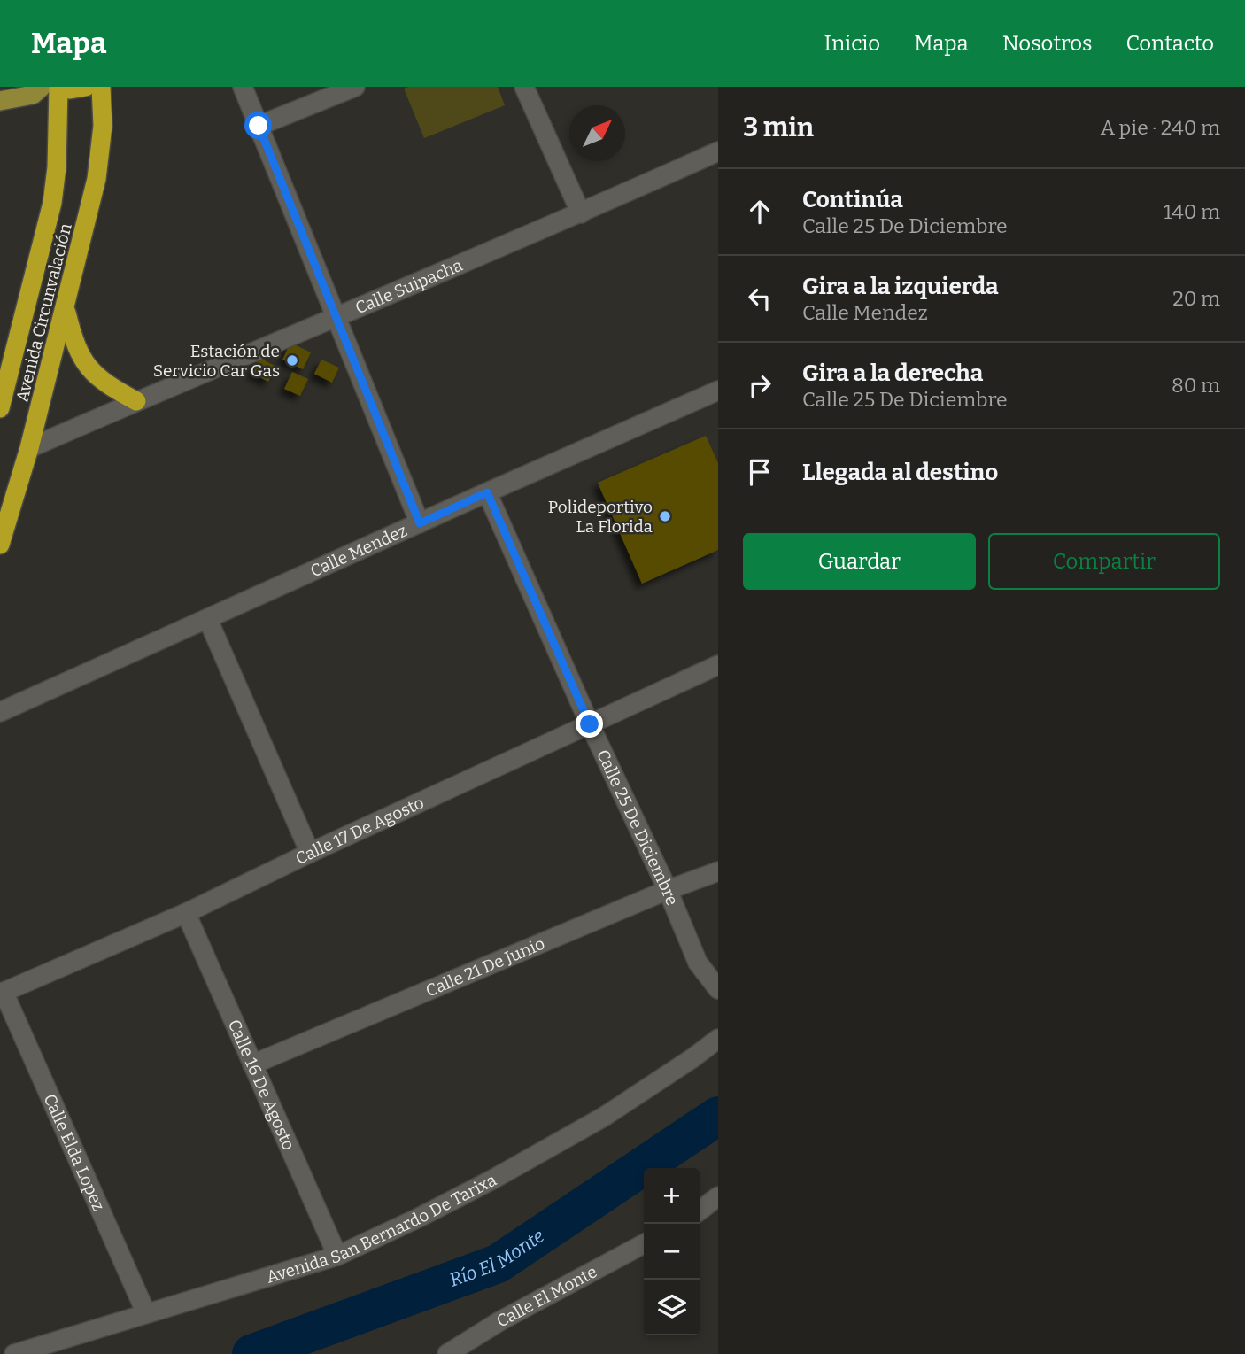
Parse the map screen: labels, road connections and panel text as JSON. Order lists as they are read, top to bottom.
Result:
{
  "streets": {
    "highway": ["Avenida Circunvalación"],
    "street": [
      "Calle Suipacha",
      "Calle Mendez",
      "Calle 25 De Diciembre",
      "Calle 17 De Agosto",
      "Calle 21 De Junio",
      "Calle 16 De Agosto",
      "Calle Elda Lopez",
      "Avenida San Bernardo De Tarixa",
      "Calle El Monte"
    ]
  },
  "crossings": [
    ["Calle Suipacha", "Avenida Circunvalación"],
    ["Calle Mendez", "Calle 25 De Diciembre"],
    ["Calle 25 De Diciembre", "Calle 17 De Agosto"],
    ["Calle 25 De Diciembre", "Calle 21 De Junio"],
    ["Calle 17 De Agosto", "Calle 16 De Agosto"],
    ["Calle 17 De Agosto", "Calle Elda Lopez"],
    ["Calle 21 De Junio", "Calle 16 De Agosto"],
    ["Calle 16 De Agosto", "Avenida San Bernardo De Tarixa"],
    ["Calle Elda Lopez", "Avenida San Bernardo De Tarixa"]
  ],
  "water": ["Río El Monte"],
  "places": ["Estación de Servicio Car Gas", "Polideportivo La Florida"],
  "north": "top right",
  "page": {
    "header": "Mapa",
    "nav": [
      "Inicio",
      "Mapa",
      "Nosotros",
      "Contacto"
    ],
    "heading": ["3 min", "A pie · 240 m"],
    "list": [
      ["Continúa", "Calle 25 De Diciembre", "140 m"],
      ["Gira a la izquierda", "Calle Mendez", "20 m"],
      ["Gira a la derecha", "Calle 25 De Diciembre", "80 m"],
      "Llegada al destino"
    ],
    "buttons": ["Guardar", "Compartir"],
    "map_buttons": ["+", "−"]
  }
}
